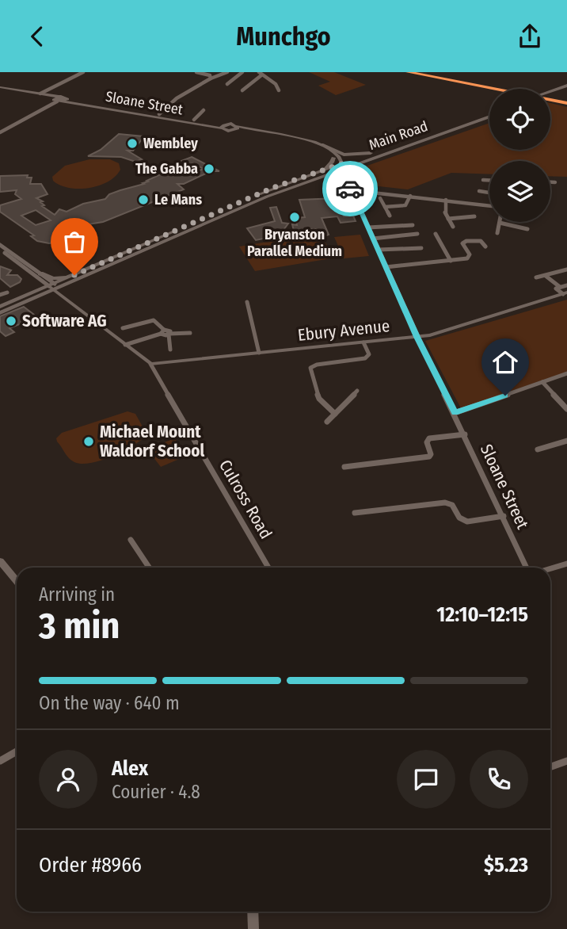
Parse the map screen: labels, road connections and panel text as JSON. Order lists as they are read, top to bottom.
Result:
{
  "streets": {
    "main road": ["Main Road"],
    "street": ["Sloane Street", "Ebury Avenue", "Culross Road"]
  },
  "crossings": [
    ["Sloane Street", "Main Road"],
    ["Sloane Street", "Ebury Avenue"],
    ["Main Road", "Culross Road"],
    ["Ebury Avenue", "Culross Road"]
  ],
  "places": [
    "Wembley",
    "The Gabba",
    "Le Mans",
    "Bryanston Parallel Medium",
    "Software AG",
    "Michael Mount Waldorf School"
  ],
  "page": {
    "header": "Munchgo",
    "heading": ["3 min", "Arriving in", "12:10–12:15"],
    "panel": [
      "Alex",
      "Courier · 4.8",
      "Order #8966",
      "$5.23"
    ],
    "bar": "On the way · 640 m"
  }
}
